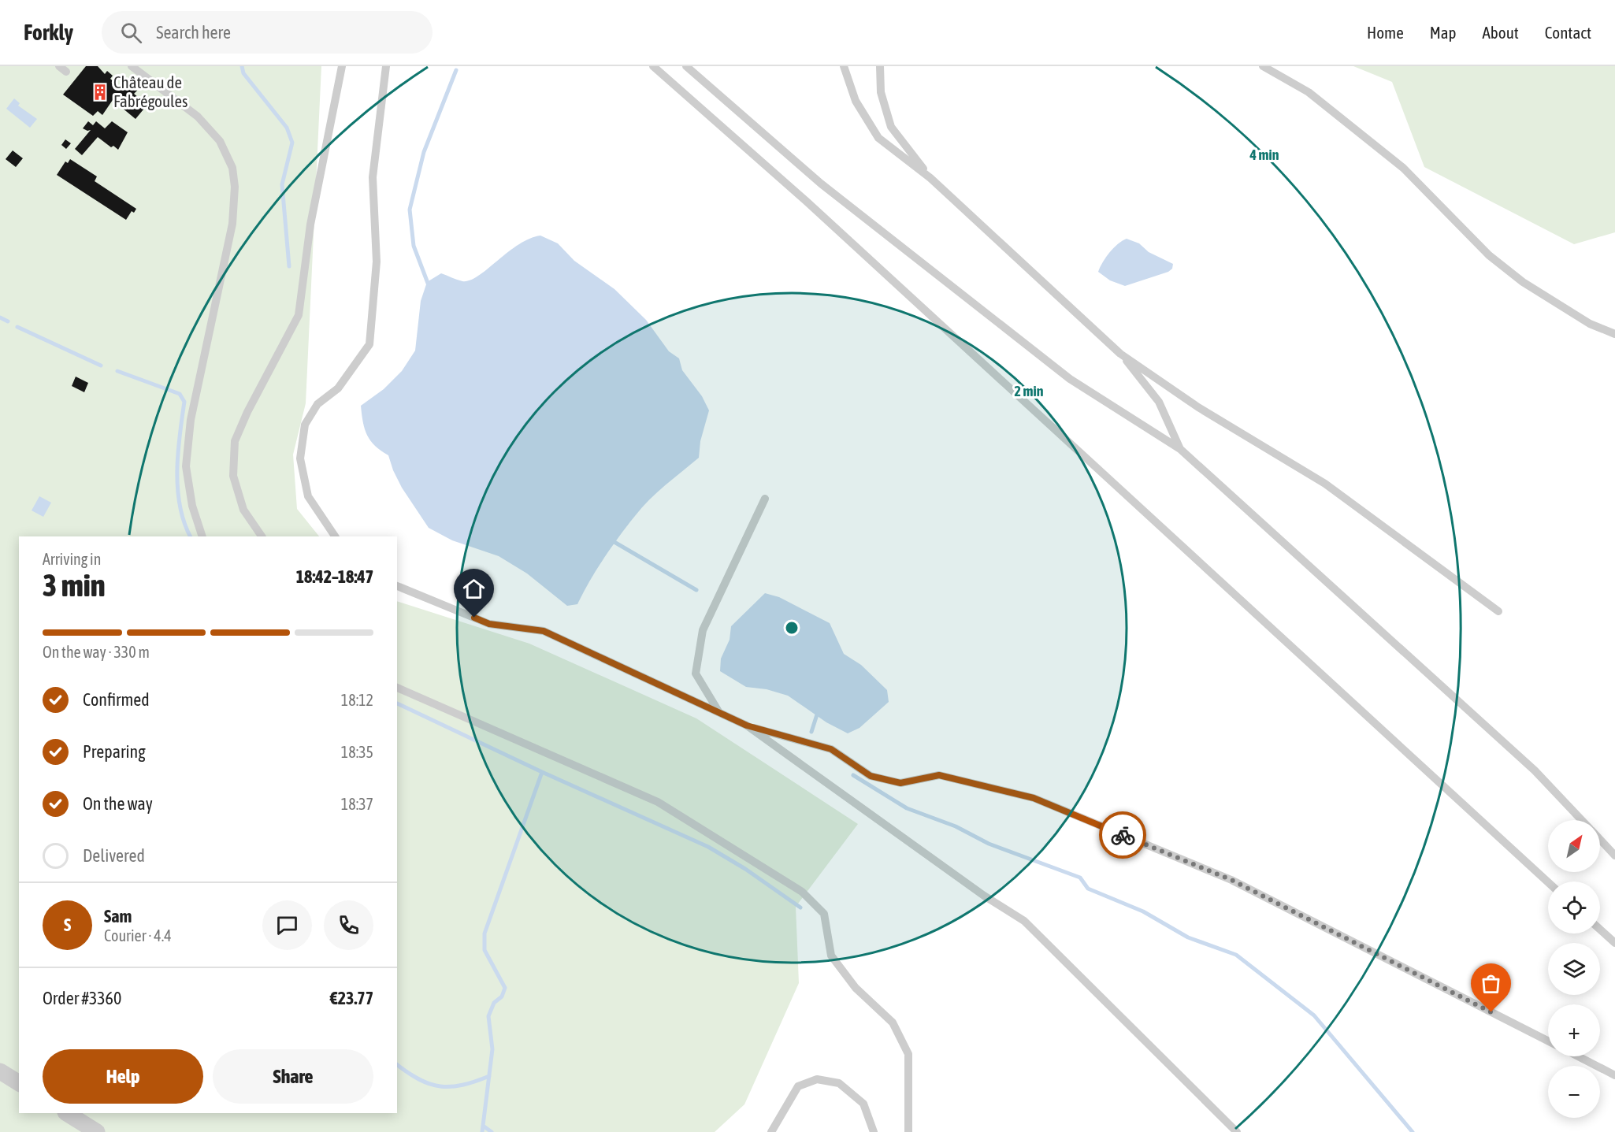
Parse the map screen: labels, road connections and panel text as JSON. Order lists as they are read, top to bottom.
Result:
{
  "places": {
    "building": ["Château de Fabrégoules"]
  },
  "north": "top right",
  "page": {
    "header": "Forkly",
    "search": "Search here",
    "nav": [
      "Home",
      "Map",
      "About",
      "Contact"
    ],
    "heading": ["3 min", "Arriving in", "18:42–18:47"],
    "panel": [
      "Sam",
      "Courier · 4.4",
      "Order #3360",
      "€23.77"
    ],
    "bar": "On the way · 330 m",
    "list": [
      ["Confirmed", "18:12"],
      ["Preparing", "18:35"],
      ["On the way", "18:37"],
      "Delivered"
    ],
    "map_buttons": ["+", "−"],
    "round": "S",
    "buttons": ["Help", "Share"]
  },
  "rings": ["4 min", "2 min"]
}
